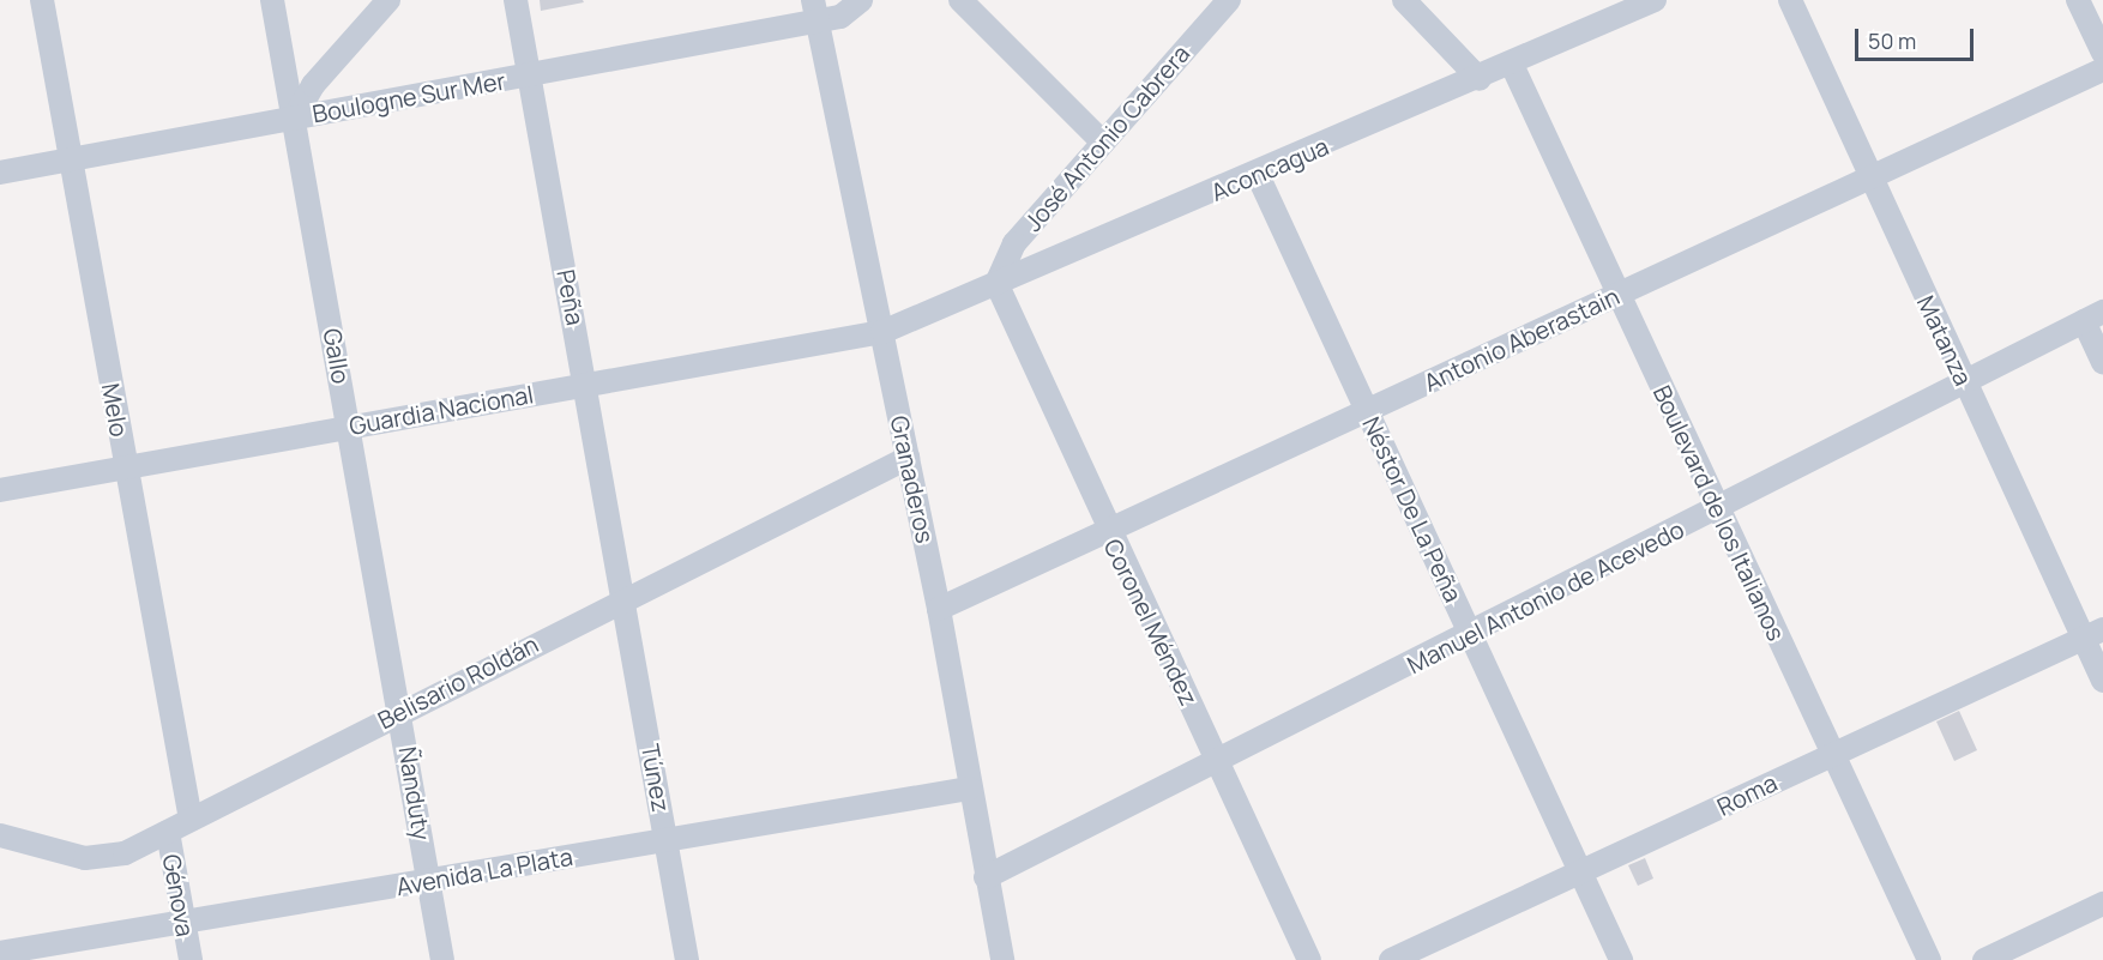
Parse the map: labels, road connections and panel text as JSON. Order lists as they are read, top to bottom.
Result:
{
  "streets": {
    "street": [
      "Boulogne Sur Mer",
      "José Antonio Cabrera",
      "Aconcagua",
      "Peña",
      "Antonio Aberastain",
      "Matanza",
      "Gallo",
      "Melo",
      "Guardia Nacional",
      "Granaderos",
      "Néstor De La Peña",
      "Boulevard de los Italianos",
      "Manuel Antonio de Acevedo",
      "Coronel Méndez",
      "Belisario Roldán",
      "Túnez",
      "Ñanduty",
      "Roma",
      "Avenida La Plata",
      "Génova"
    ]
  },
  "crossings": [
    ["Boulogne Sur Mer", "Peña"],
    ["Boulogne Sur Mer", "Gallo"],
    ["Boulogne Sur Mer", "Melo"],
    ["Boulogne Sur Mer", "Granaderos"],
    ["José Antonio Cabrera", "Aconcagua"],
    ["José Antonio Cabrera", "Coronel Méndez"],
    ["Aconcagua", "Guardia Nacional"],
    ["Aconcagua", "Granaderos"],
    ["Aconcagua", "Néstor De La Peña"],
    ["Aconcagua", "Boulevard de los Italianos"],
    ["Aconcagua", "Coronel Méndez"],
    ["Peña", "Guardia Nacional"],
    ["Peña", "Belisario Roldán"],
    ["Peña", "Túnez"],
    ["Antonio Aberastain", "Matanza"],
    ["Antonio Aberastain", "Granaderos"],
    ["Antonio Aberastain", "Néstor De La Peña"],
    ["Antonio Aberastain", "Boulevard de los Italianos"],
    ["Antonio Aberastain", "Coronel Méndez"],
    ["Matanza", "Manuel Antonio de Acevedo"],
    ["Matanza", "Roma"],
    ["Gallo", "Guardia Nacional"],
    ["Gallo", "Belisario Roldán"],
    ["Gallo", "Ñanduty"],
    ["Melo", "Guardia Nacional"],
    ["Melo", "Belisario Roldán"],
    ["Guardia Nacional", "Granaderos"],
    ["Granaderos", "Manuel Antonio de Acevedo"],
    ["Granaderos", "Belisario Roldán"],
    ["Granaderos", "Avenida La Plata"],
    ["Néstor De La Peña", "Manuel Antonio de Acevedo"],
    ["Néstor De La Peña", "Roma"],
    ["Boulevard de los Italianos", "Manuel Antonio de Acevedo"],
    ["Boulevard de los Italianos", "Roma"],
    ["Manuel Antonio de Acevedo", "Coronel Méndez"],
    ["Belisario Roldán", "Túnez"],
    ["Belisario Roldán", "Ñanduty"],
    ["Belisario Roldán", "Génova"],
    ["Túnez", "Avenida La Plata"],
    ["Ñanduty", "Avenida La Plata"],
    ["Avenida La Plata", "Génova"]
  ],
  "scale_bar": "50 m"
}
